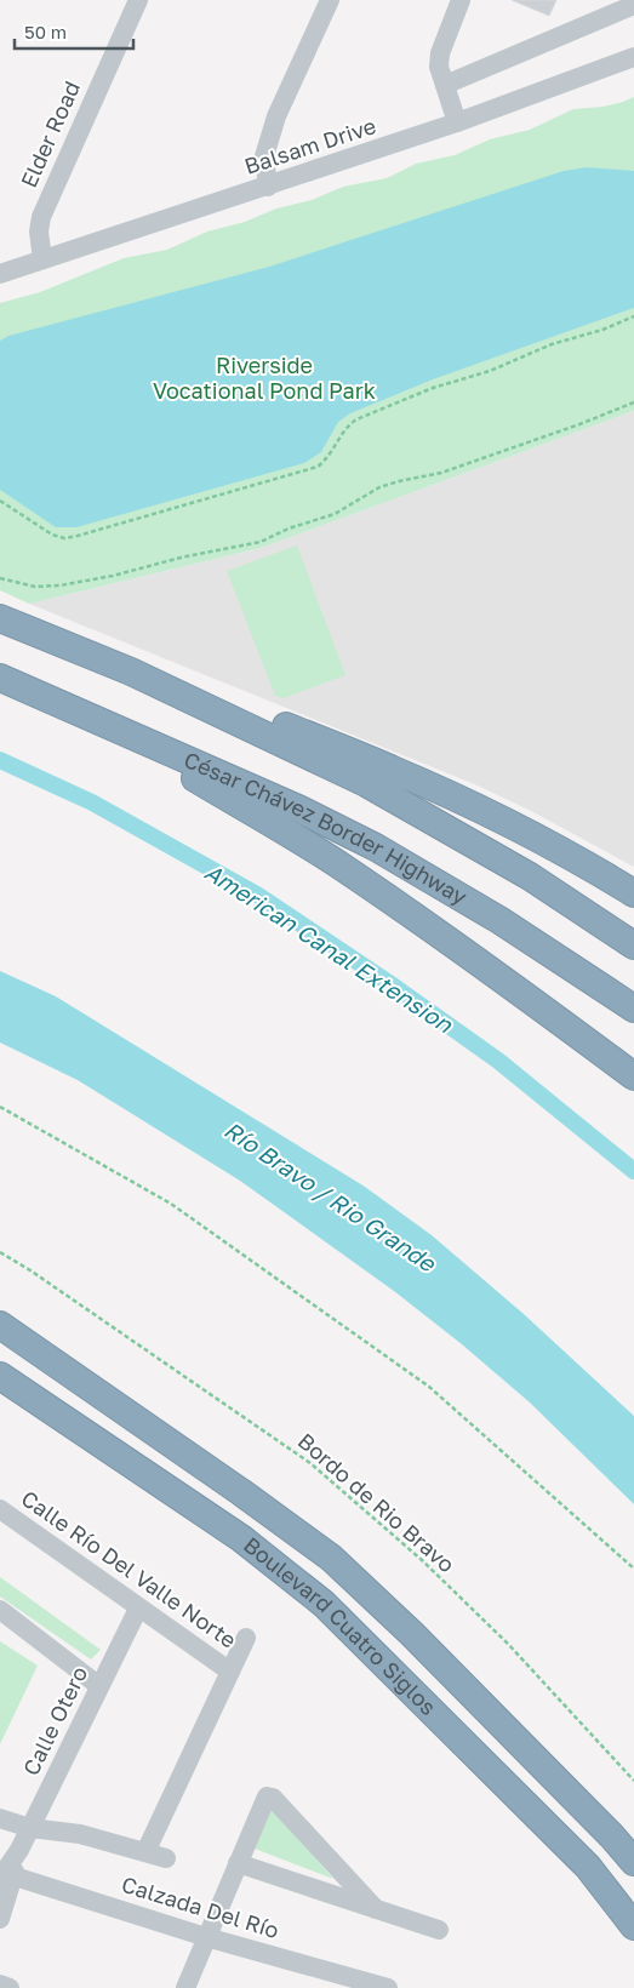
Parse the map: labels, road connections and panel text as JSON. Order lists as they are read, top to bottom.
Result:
{
  "streets": {
    "highway": ["César Chávez Border Highway", "Boulevard Cuatro Siglos"],
    "street": [
      "Elder Road",
      "Balsam Drive",
      "Calle Río Del Valle Norte",
      "Calle Otero",
      "Calzada Del Río"
    ],
    "path": ["Bordo de Rio Bravo"]
  },
  "crossings": [
    ["Elder Road", "Balsam Drive"],
    ["Calle Río Del Valle Norte", "Calle Otero"],
    ["Calle Otero", "Calzada Del Río"]
  ],
  "water": ["American Canal Extension", "Río Bravo / Rio Grande"],
  "parks": ["Riverside Vocational Pond Park"],
  "scale_bar": "50 m"
}
